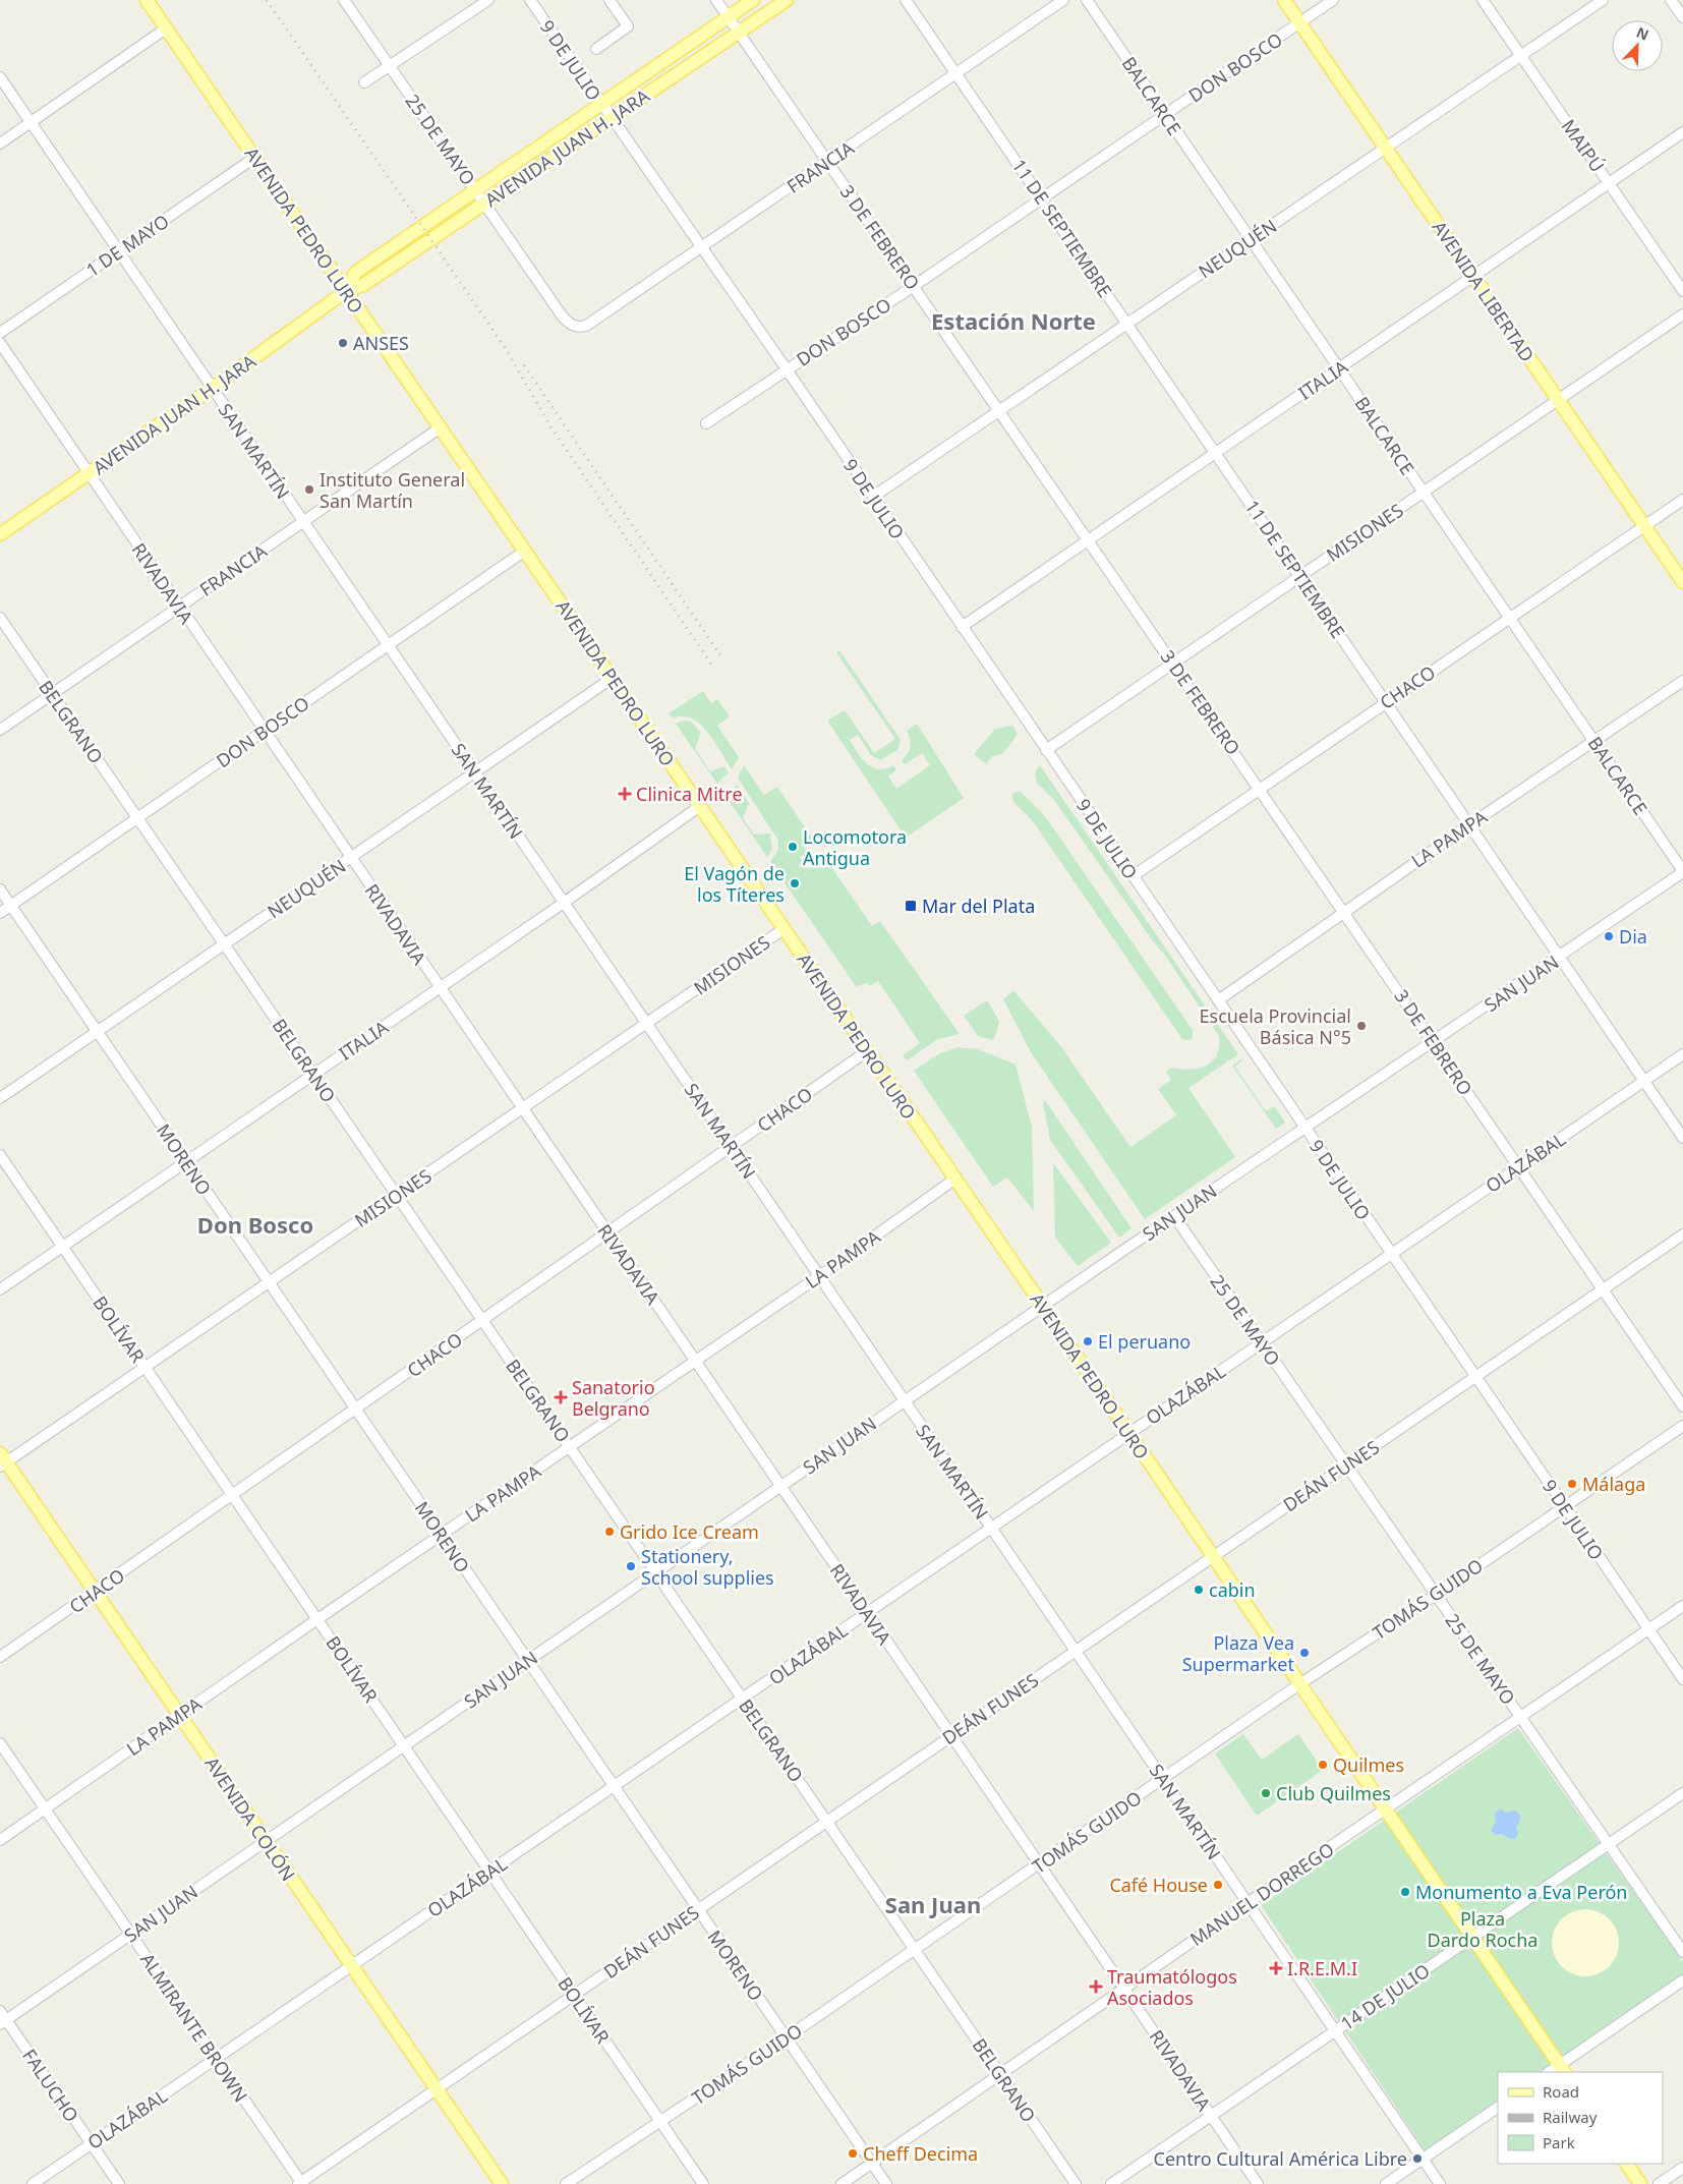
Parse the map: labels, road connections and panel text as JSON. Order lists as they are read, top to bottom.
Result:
{
  "streets": {
    "main road": [
      "AVENIDA JUAN H. JARA",
      "AVENIDA PEDRO LURO",
      "AVENIDA LIBERTAD",
      "AVENIDA COLÓN"
    ],
    "street": [
      "9 DE JULIO",
      "DON BOSCO",
      "BALCARCE",
      "25 DE MAYO",
      "MAIPÚ",
      "FRANCIA",
      "11 DE SEPTIEMBRE",
      "3 DE FEBRERO",
      "1 DE MAYO",
      "NEUQUÉN",
      "ITALIA",
      "SAN MARTÍN",
      "MISIONES",
      "RIVADAVIA",
      "CHACO",
      "BELGRANO",
      "LA PAMPA",
      "SAN JUAN",
      "MORENO",
      "OLAZÁBAL",
      "BOLÍVAR",
      "DEÁN FUNES",
      "TOMÁS GUIDO",
      "MANUEL DORREGO",
      "14 DE JULIO",
      "ALMIRANTE BROWN",
      "FALUCHO"
    ]
  },
  "crossings": [
    ["9 DE JULIO", "DON BOSCO"],
    ["9 DE JULIO", "AVENIDA JUAN H. JARA"],
    ["9 DE JULIO", "FRANCIA"],
    ["9 DE JULIO", "NEUQUÉN"],
    ["9 DE JULIO", "ITALIA"],
    ["9 DE JULIO", "MISIONES"],
    ["9 DE JULIO", "CHACO"],
    ["9 DE JULIO", "LA PAMPA"],
    ["9 DE JULIO", "SAN JUAN"],
    ["9 DE JULIO", "OLAZÁBAL"],
    ["9 DE JULIO", "DEÁN FUNES"],
    ["9 DE JULIO", "TOMÁS GUIDO"],
    ["9 DE JULIO", "MANUEL DORREGO"],
    ["DON BOSCO", "BALCARCE"],
    ["DON BOSCO", "11 DE SEPTIEMBRE"],
    ["DON BOSCO", "AVENIDA PEDRO LURO"],
    ["DON BOSCO", "3 DE FEBRERO"],
    ["DON BOSCO", "AVENIDA LIBERTAD"],
    ["DON BOSCO", "SAN MARTÍN"],
    ["DON BOSCO", "RIVADAVIA"],
    ["DON BOSCO", "BELGRANO"],
    ["DON BOSCO", "MORENO"],
    ["BALCARCE", "NEUQUÉN"],
    ["BALCARCE", "ITALIA"],
    ["BALCARCE", "MISIONES"],
    ["BALCARCE", "CHACO"],
    ["BALCARCE", "LA PAMPA"],
    ["BALCARCE", "SAN JUAN"],
    ["25 DE MAYO", "AVENIDA JUAN H. JARA"],
    ["25 DE MAYO", "FRANCIA"],
    ["25 DE MAYO", "SAN JUAN"],
    ["25 DE MAYO", "OLAZÁBAL"],
    ["25 DE MAYO", "DEÁN FUNES"],
    ["25 DE MAYO", "TOMÁS GUIDO"],
    ["25 DE MAYO", "MANUEL DORREGO"],
    ["25 DE MAYO", "14 DE JULIO"],
    ["MAIPÚ", "NEUQUÉN"],
    ["MAIPÚ", "ITALIA"],
    ["AVENIDA JUAN H. JARA", "AVENIDA PEDRO LURO"],
    ["AVENIDA JUAN H. JARA", "3 DE FEBRERO"],
    ["AVENIDA JUAN H. JARA", "SAN MARTÍN"],
    ["AVENIDA JUAN H. JARA", "RIVADAVIA"],
    ["FRANCIA", "11 DE SEPTIEMBRE"],
    ["FRANCIA", "AVENIDA PEDRO LURO"],
    ["FRANCIA", "3 DE FEBRERO"],
    ["FRANCIA", "SAN MARTÍN"],
    ["FRANCIA", "RIVADAVIA"],
    ["FRANCIA", "BELGRANO"],
    ["11 DE SEPTIEMBRE", "NEUQUÉN"],
    ["11 DE SEPTIEMBRE", "ITALIA"],
    ["11 DE SEPTIEMBRE", "MISIONES"],
    ["11 DE SEPTIEMBRE", "CHACO"],
    ["11 DE SEPTIEMBRE", "LA PAMPA"],
    ["11 DE SEPTIEMBRE", "SAN JUAN"],
    ["11 DE SEPTIEMBRE", "OLAZÁBAL"],
    ["AVENIDA PEDRO LURO", "1 DE MAYO"],
    ["AVENIDA PEDRO LURO", "NEUQUÉN"],
    ["AVENIDA PEDRO LURO", "ITALIA"],
    ["AVENIDA PEDRO LURO", "MISIONES"],
    ["AVENIDA PEDRO LURO", "CHACO"],
    ["AVENIDA PEDRO LURO", "LA PAMPA"],
    ["AVENIDA PEDRO LURO", "SAN JUAN"],
    ["AVENIDA PEDRO LURO", "OLAZÁBAL"],
    ["AVENIDA PEDRO LURO", "DEÁN FUNES"],
    ["AVENIDA PEDRO LURO", "TOMÁS GUIDO"],
    ["AVENIDA PEDRO LURO", "MANUEL DORREGO"],
    ["AVENIDA PEDRO LURO", "14 DE JULIO"],
    ["3 DE FEBRERO", "NEUQUÉN"],
    ["3 DE FEBRERO", "ITALIA"],
    ["3 DE FEBRERO", "MISIONES"],
    ["3 DE FEBRERO", "CHACO"],
    ["3 DE FEBRERO", "LA PAMPA"],
    ["3 DE FEBRERO", "SAN JUAN"],
    ["3 DE FEBRERO", "OLAZÁBAL"],
    ["3 DE FEBRERO", "DEÁN FUNES"],
    ["1 DE MAYO", "SAN MARTÍN"],
    ["NEUQUÉN", "AVENIDA LIBERTAD"],
    ["NEUQUÉN", "SAN MARTÍN"],
    ["NEUQUÉN", "RIVADAVIA"],
    ["NEUQUÉN", "BELGRANO"],
    ["NEUQUÉN", "MORENO"],
    ["AVENIDA LIBERTAD", "ITALIA"],
    ["AVENIDA LIBERTAD", "MISIONES"],
    ["AVENIDA LIBERTAD", "CHACO"],
    ["ITALIA", "SAN MARTÍN"],
    ["ITALIA", "RIVADAVIA"],
    ["ITALIA", "BELGRANO"],
    ["ITALIA", "MORENO"],
    ["ITALIA", "BOLÍVAR"],
    ["SAN MARTÍN", "MISIONES"],
    ["SAN MARTÍN", "CHACO"],
    ["SAN MARTÍN", "LA PAMPA"],
    ["SAN MARTÍN", "SAN JUAN"],
    ["SAN MARTÍN", "OLAZÁBAL"],
    ["SAN MARTÍN", "DEÁN FUNES"],
    ["SAN MARTÍN", "TOMÁS GUIDO"],
    ["SAN MARTÍN", "MANUEL DORREGO"],
    ["SAN MARTÍN", "14 DE JULIO"],
    ["MISIONES", "RIVADAVIA"],
    ["MISIONES", "BELGRANO"],
    ["MISIONES", "MORENO"],
    ["MISIONES", "BOLÍVAR"],
    ["MISIONES", "AVENIDA COLÓN"],
    ["RIVADAVIA", "CHACO"],
    ["RIVADAVIA", "LA PAMPA"],
    ["RIVADAVIA", "SAN JUAN"],
    ["RIVADAVIA", "OLAZÁBAL"],
    ["RIVADAVIA", "DEÁN FUNES"],
    ["RIVADAVIA", "TOMÁS GUIDO"],
    ["RIVADAVIA", "MANUEL DORREGO"],
    ["RIVADAVIA", "14 DE JULIO"],
    ["CHACO", "BELGRANO"],
    ["CHACO", "MORENO"],
    ["CHACO", "BOLÍVAR"],
    ["CHACO", "AVENIDA COLÓN"],
    ["BELGRANO", "LA PAMPA"],
    ["BELGRANO", "SAN JUAN"],
    ["BELGRANO", "OLAZÁBAL"],
    ["BELGRANO", "DEÁN FUNES"],
    ["BELGRANO", "TOMÁS GUIDO"],
    ["BELGRANO", "MANUEL DORREGO"],
    ["LA PAMPA", "MORENO"],
    ["LA PAMPA", "BOLÍVAR"],
    ["LA PAMPA", "AVENIDA COLÓN"],
    ["LA PAMPA", "ALMIRANTE BROWN"],
    ["SAN JUAN", "MORENO"],
    ["SAN JUAN", "BOLÍVAR"],
    ["SAN JUAN", "AVENIDA COLÓN"],
    ["SAN JUAN", "ALMIRANTE BROWN"],
    ["SAN JUAN", "FALUCHO"],
    ["MORENO", "OLAZÁBAL"],
    ["MORENO", "DEÁN FUNES"],
    ["MORENO", "TOMÁS GUIDO"],
    ["MORENO", "MANUEL DORREGO"],
    ["OLAZÁBAL", "BOLÍVAR"],
    ["OLAZÁBAL", "AVENIDA COLÓN"],
    ["OLAZÁBAL", "ALMIRANTE BROWN"],
    ["OLAZÁBAL", "FALUCHO"],
    ["BOLÍVAR", "DEÁN FUNES"],
    ["BOLÍVAR", "TOMÁS GUIDO"],
    ["DEÁN FUNES", "AVENIDA COLÓN"],
    ["DEÁN FUNES", "ALMIRANTE BROWN"]
  ],
  "districts": ["Estación Norte", "Don Bosco", "San Juan"],
  "parks": ["Plaza Dardo Rocha"],
  "places": {
    "other": [
      "ANSES",
      "Instituto General San Martín",
      "Locomotora Antigua",
      "El Vagón de los Títeres",
      "Dia",
      "Escuela Provincial Básica N°5",
      "El peruano",
      "Málaga",
      "Grido Ice Cream",
      "Stationery, School supplies",
      "cabin",
      "Plaza Vea Supermarket",
      "Quilmes",
      "Club Quilmes",
      "Café House",
      "Monumento a Eva Perón",
      "Cheff Decima",
      "Centro Cultural América Libre"
    ],
    "health": [
      "Clinica Mitre",
      "Sanatorio Belgrano",
      "I.R.E.M.I",
      "Traumatólogos Asociados"
    ],
    "transit": ["Mar del Plata"]
  },
  "legend": ["Road", "Railway", "Park"],
  "north": "top right"
}
